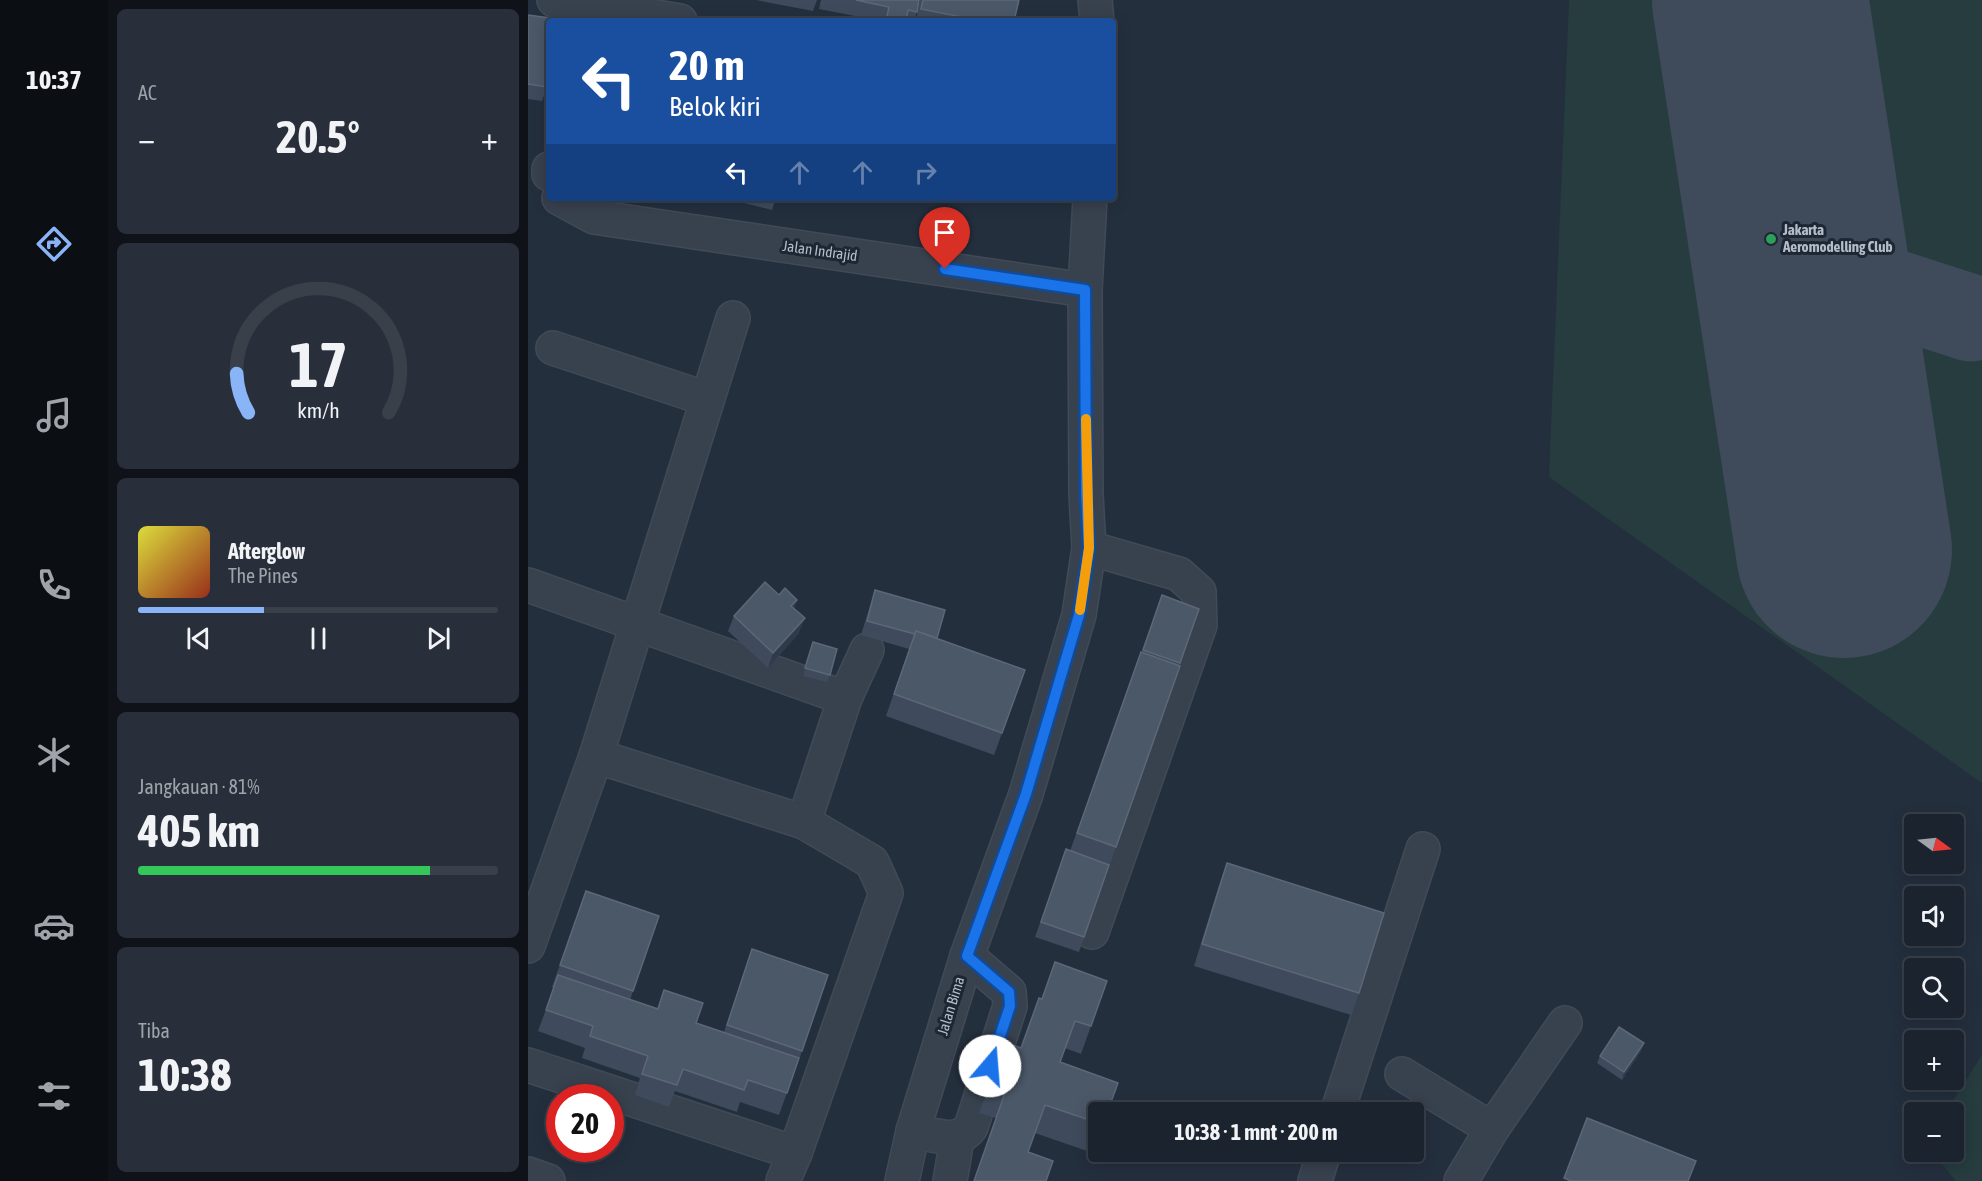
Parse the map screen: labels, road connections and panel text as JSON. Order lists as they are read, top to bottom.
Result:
{
  "streets": {
    "street": ["Jalan Indrajid", "Jalan Bima"]
  },
  "crossings": [
    ["Jalan Indrajid", "Jalan Bima"]
  ],
  "places": ["Jakarta Aeromodelling Club"],
  "north": "right",
  "page": {
    "tabs": "10:37",
    "tile": [
      "AC",
      ["Jangkauan · 81%", "405 km"],
      ["Tiba", "10:38"]
    ],
    "turn": ["20 m", "Belok kiri"],
    "heat": ["−", "20.5°", "+"],
    "song": ["Afterglow", "The Pines"],
    "map_buttons": ["+", "−"],
    "limit": "20",
    "trip": "10:38 · 1 mnt · 200 m",
    "gauge": ["17", "km/h"]
  }
}
